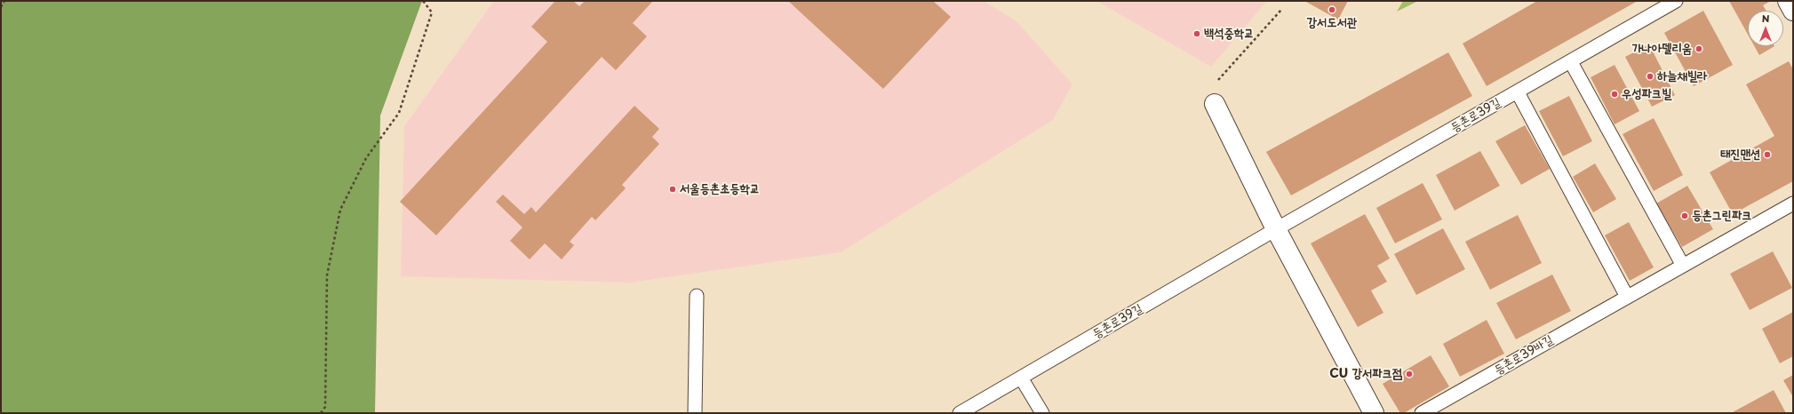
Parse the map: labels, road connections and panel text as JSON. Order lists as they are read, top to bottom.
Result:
{
  "streets": {
    "lane": ["등촌로39길", "등촌로39바길"]
  },
  "places": [
    "강서도서관",
    "백석중학교",
    "가나아델리움",
    "하늘채빌라",
    "우성파크빌",
    "태진맨션",
    "서울등촌초등학교",
    "등촌그린파크",
    "CU 강서파크점"
  ],
  "north": "top"
}
